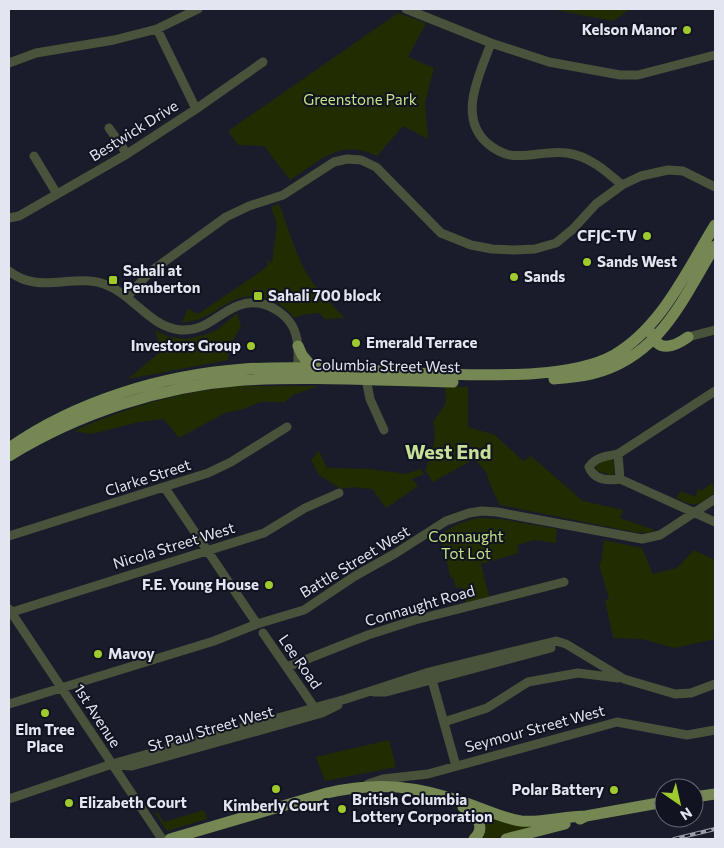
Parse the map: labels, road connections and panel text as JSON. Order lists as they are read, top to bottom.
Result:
{
  "streets": {
    "main road": ["Columbia Street West", "Seymour Street West"],
    "street": [
      "Bestwick Drive",
      "Clarke Street",
      "Nicola Street West",
      "Battle Street West",
      "Connaught Road",
      "Lee Road",
      "1st Avenue",
      "St Paul Street West"
    ]
  },
  "crossings": [
    ["Nicola Street West", "1st Avenue"],
    ["Battle Street West", "1st Avenue"],
    ["Connaught Road", "Lee Road"],
    ["Lee Road", "St Paul Street West"],
    ["1st Avenue", "St Paul Street West"]
  ],
  "districts": ["West End"],
  "parks": ["Greenstone Park", "Connaught Tot Lot"],
  "places": {
    "other": [
      "Kelson Manor",
      "CFJC-TV",
      "Sands West",
      "Sands",
      "Emerald Terrace",
      "Investors Group",
      "F.E. Young House",
      "Mavoy",
      "Elm Tree Place",
      "Kimberly Court",
      "Polar Battery",
      "Elizabeth Court",
      "British Columbia Lottery Corporation"
    ],
    "transit": ["Sahali at Pemberton", "Sahali 700 block"]
  },
  "north": "bottom right"
}
